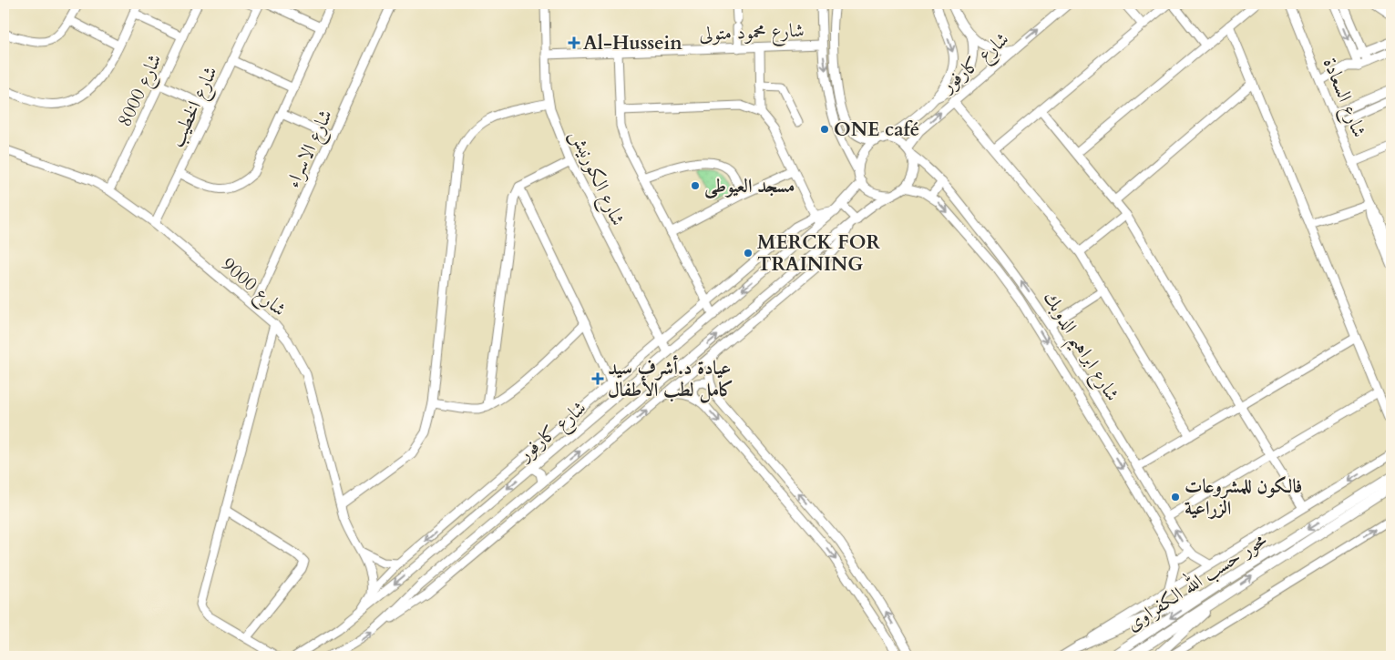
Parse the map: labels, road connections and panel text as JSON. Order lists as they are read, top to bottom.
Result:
{
  "streets": {
    "main road": ["محور حسب الله الكفراوى"],
    "street": [
      "شارع محمود متولى",
      "شارع كارفور",
      "شارع 8000",
      "شارع السعادة",
      "شارع الخطيب",
      "شارع الاسراء",
      "شارع الكورنيش",
      "شارع 9000",
      "شارع ابراهيم الدوبك"
    ]
  },
  "crossings": [
    ["شارع محمود متولى", "شارع الكورنيش"],
    ["شارع كارفور", "شارع الكورنيش"],
    ["شارع كارفور", "شارع ابراهيم الدوبك"],
    ["شارع 8000", "شارع 9000"],
    ["شارع الخطيب", "شارع 9000"],
    ["شارع الاسراء", "شارع 9000"]
  ],
  "places": {
    "health": ["Al-Hussein", "عيادة د.أشرف سيد كامل لطب الأطفال"],
    "other": [
      "ONE café",
      "مسجد العيوطى",
      "MERCK FOR TRAINING",
      "فالكون للمشروعات الزراعية"
    ]
  }
}
